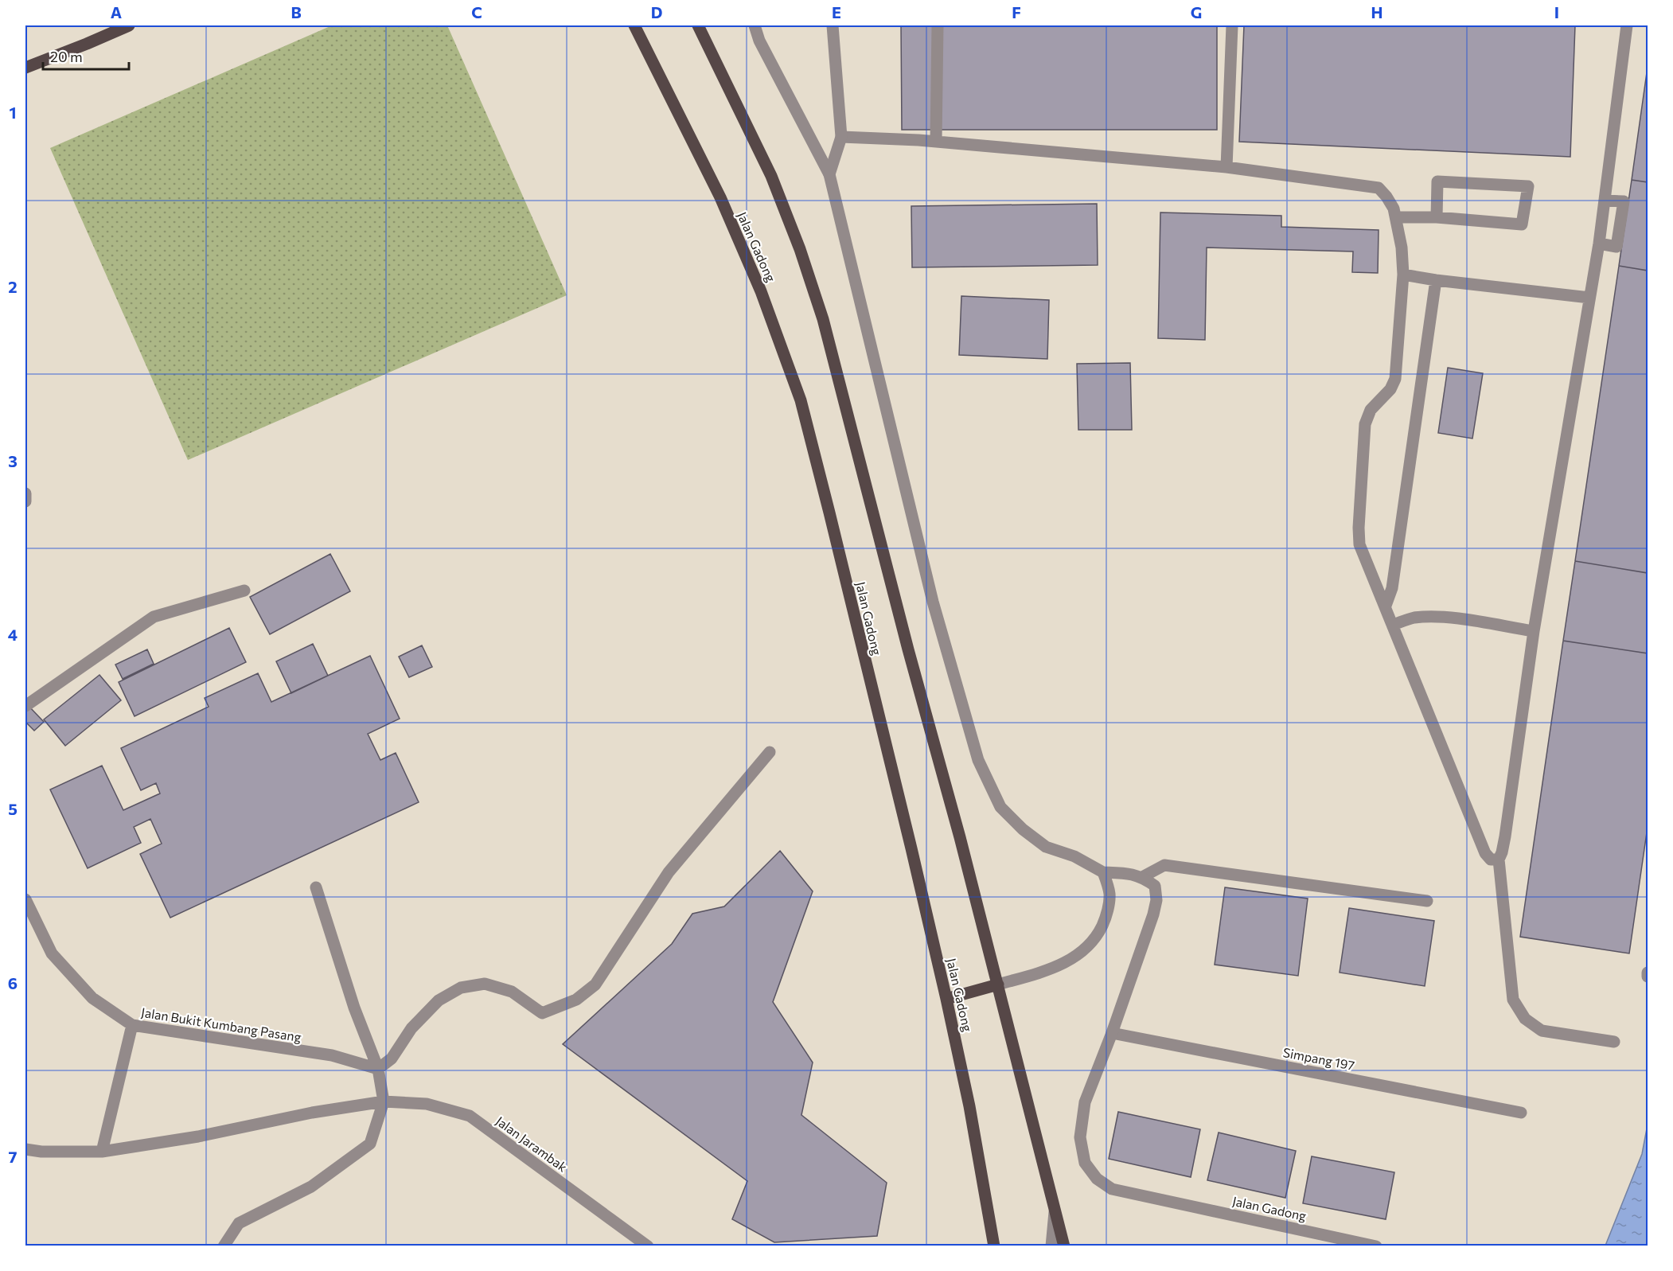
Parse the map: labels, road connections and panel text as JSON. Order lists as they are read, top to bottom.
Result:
{
  "streets": {
    "main road": ["Jalan Gadong"],
    "street": ["Jalan Bukit Kumbang Pasang", "Simpang 197", "Jalan Jarambak"]
  },
  "crossings": [
    ["Jalan Gadong", "Simpang 197"]
  ],
  "scale_bar": "20 m",
  "grid": {
    "columns": [
      "A",
      "B",
      "C",
      "D",
      "E",
      "F",
      "G",
      "H",
      "I"
    ],
    "rows": [
      "1",
      "2",
      "3",
      "4",
      "5",
      "6",
      "7"
    ]
  }
}
